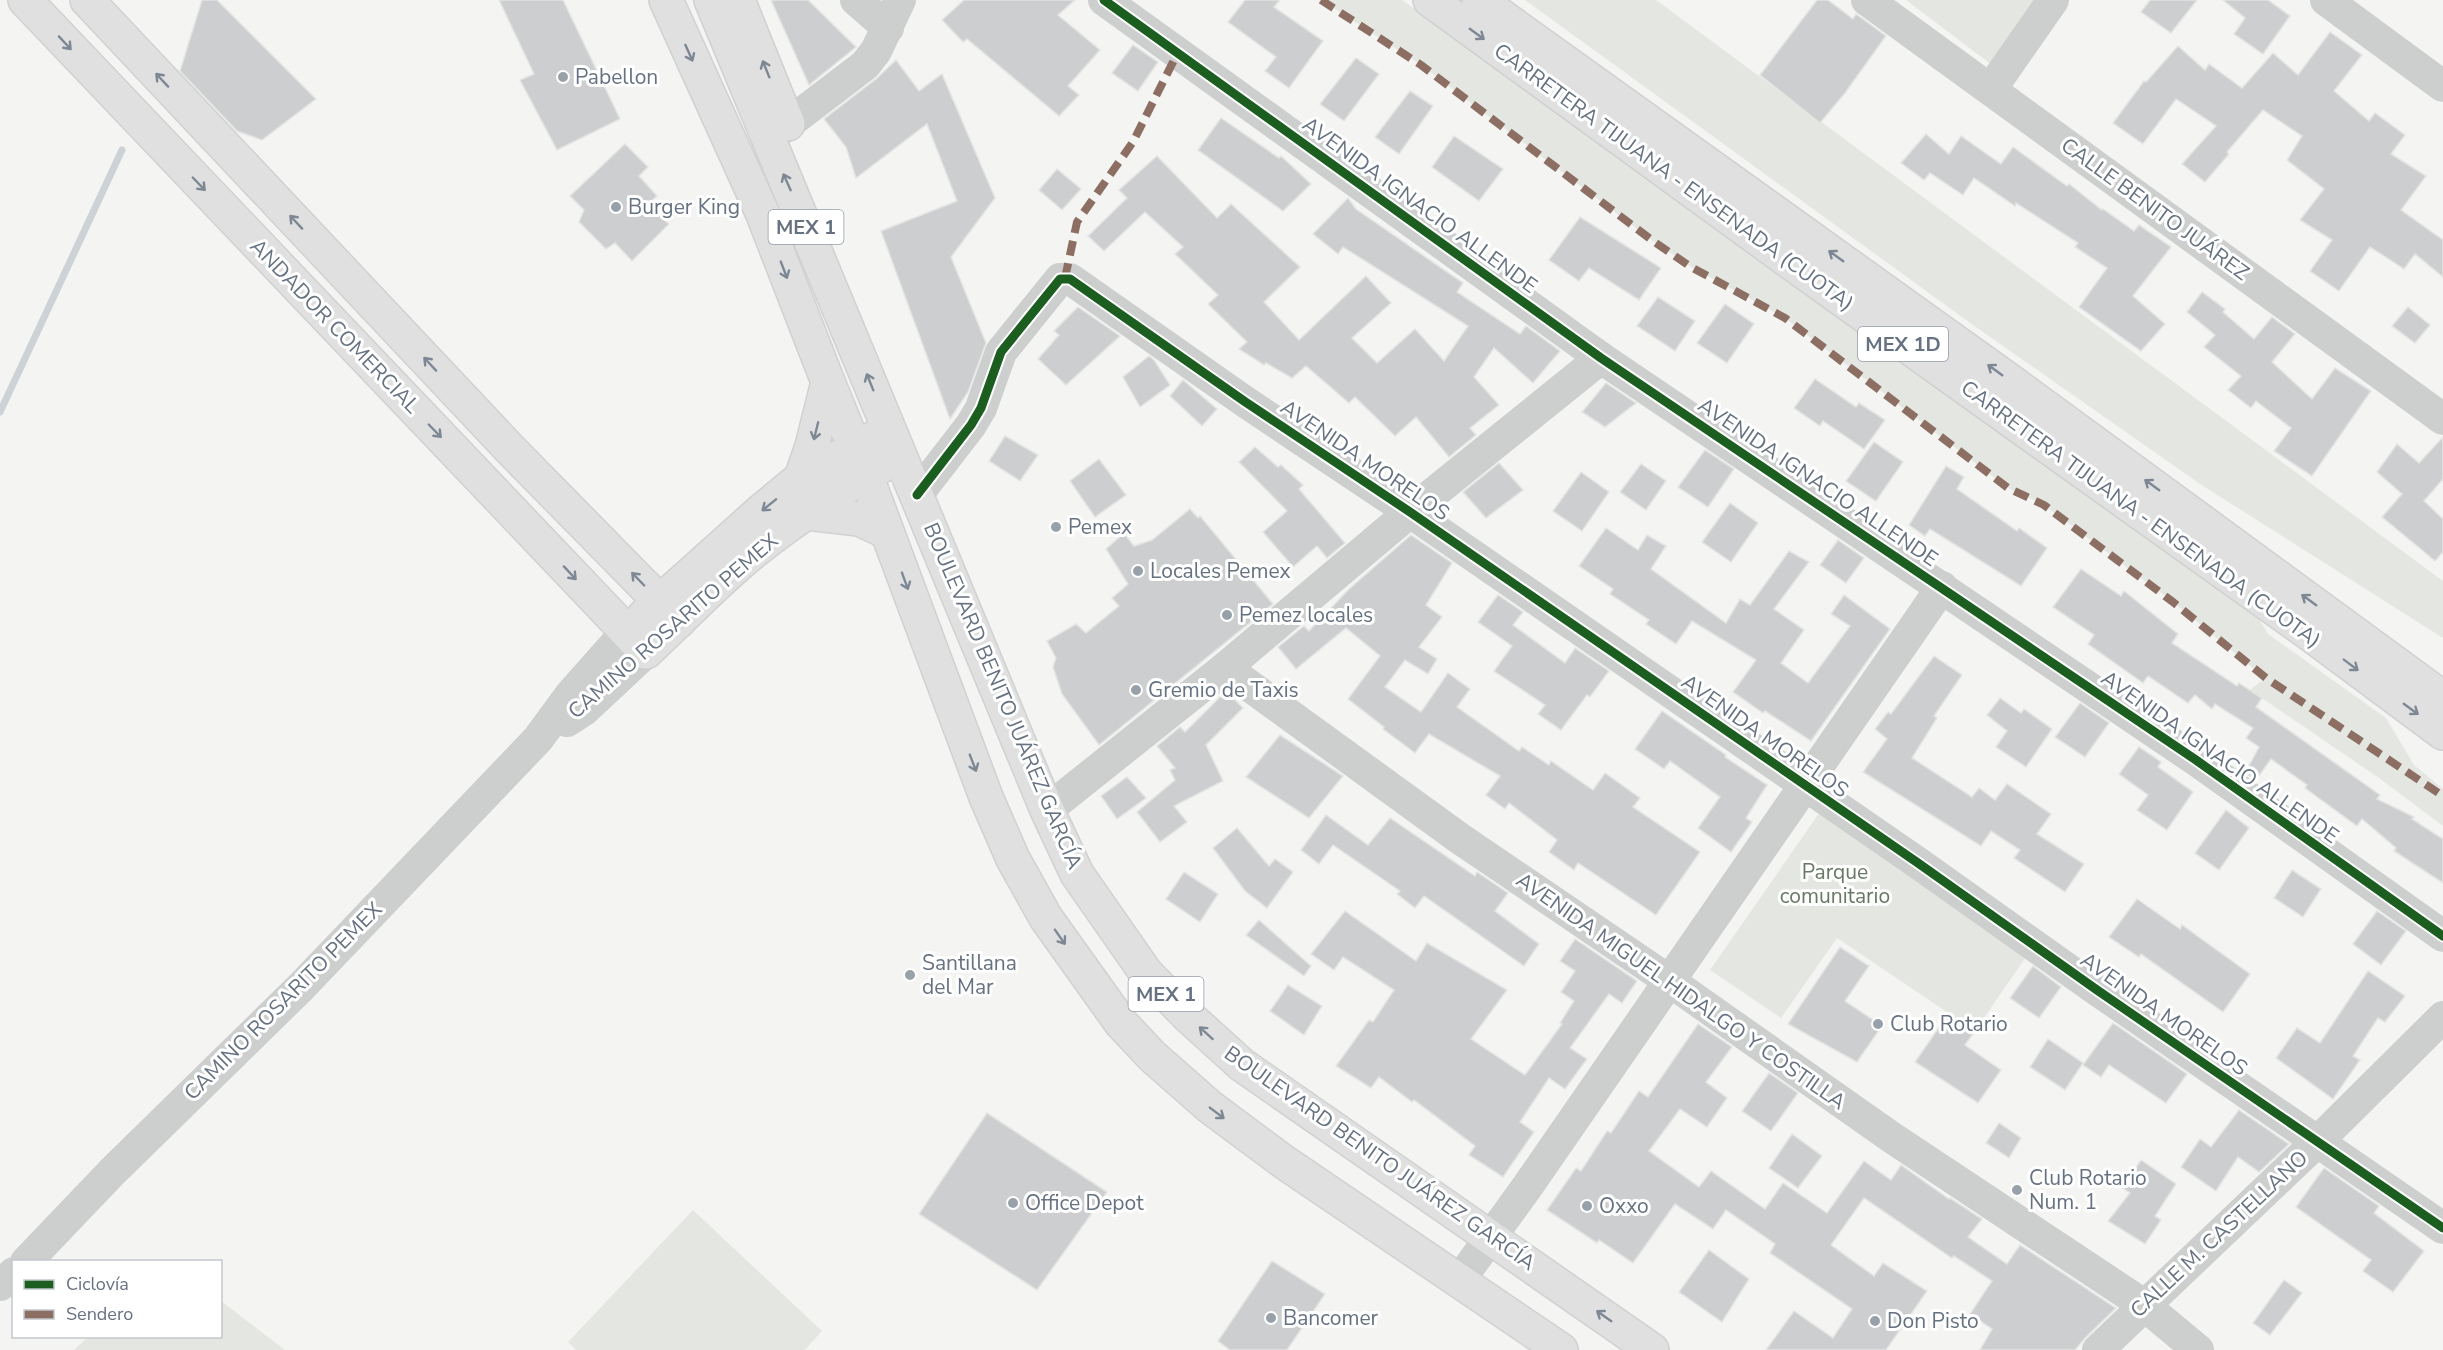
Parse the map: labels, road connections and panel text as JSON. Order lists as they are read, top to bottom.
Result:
{
  "streets": {
    "main road": [
      "CARRETERA TIJUANA - ENSENADA (CUOTA)",
      "MEX 1",
      "ANDADOR COMERCIAL",
      "MEX 1D",
      "CAMINO ROSARITO PEMEX",
      "BOULEVARD BENITO JUÁREZ GARCÍA"
    ],
    "street": [
      "AVENIDA IGNACIO ALLENDE",
      "CALLE BENITO JUÁREZ",
      "AVENIDA MORELOS",
      "AVENIDA MIGUEL HIDALGO Y COSTILLA",
      "CALLE M. CASTELLANO"
    ]
  },
  "crossings": [
    ["MEX 1", "CAMINO ROSARITO PEMEX"],
    ["MEX 1", "BOULEVARD BENITO JUÁREZ GARCÍA"],
    ["ANDADOR COMERCIAL", "CAMINO ROSARITO PEMEX"],
    ["AVENIDA MORELOS", "BOULEVARD BENITO JUÁREZ GARCÍA"],
    ["AVENIDA MORELOS", "CALLE M. CASTELLANO"],
    ["CAMINO ROSARITO PEMEX", "BOULEVARD BENITO JUÁREZ GARCÍA"],
    ["AVENIDA MIGUEL HIDALGO Y COSTILLA", "CALLE M. CASTELLANO"]
  ],
  "parks": ["Parque comunitario"],
  "places": [
    "Pabellon",
    "Burger King",
    "Pemex",
    "Locales Pemex",
    "Pemez locales",
    "Gremio de Taxis",
    "Santillana del Mar",
    "Club Rotario",
    "Club Rotario Num. 1",
    "Office Depot",
    "Oxxo",
    "Bancomer",
    "Don Pisto"
  ],
  "legend": ["Ciclovía", "Sendero"]
}
